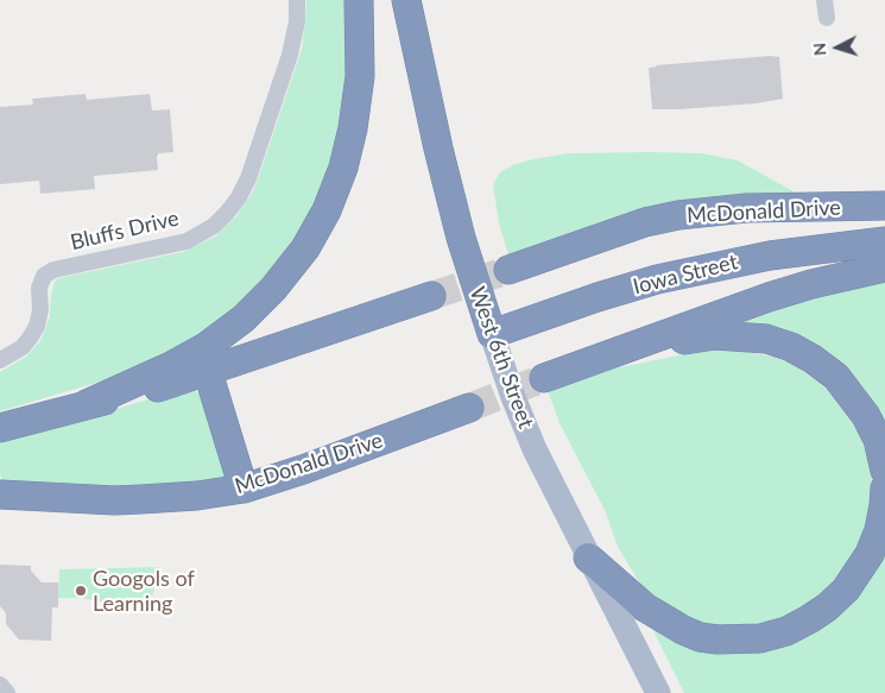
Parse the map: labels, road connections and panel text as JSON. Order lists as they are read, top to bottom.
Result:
{
  "streets": {
    "highway": ["McDonald Drive", "Iowa Street", "West 6th Street"],
    "street": ["Bluffs Drive"]
  },
  "crossings": [
    ["Iowa Street", "West 6th Street"]
  ],
  "places": ["Googols of Learning"],
  "north": "left"
}
